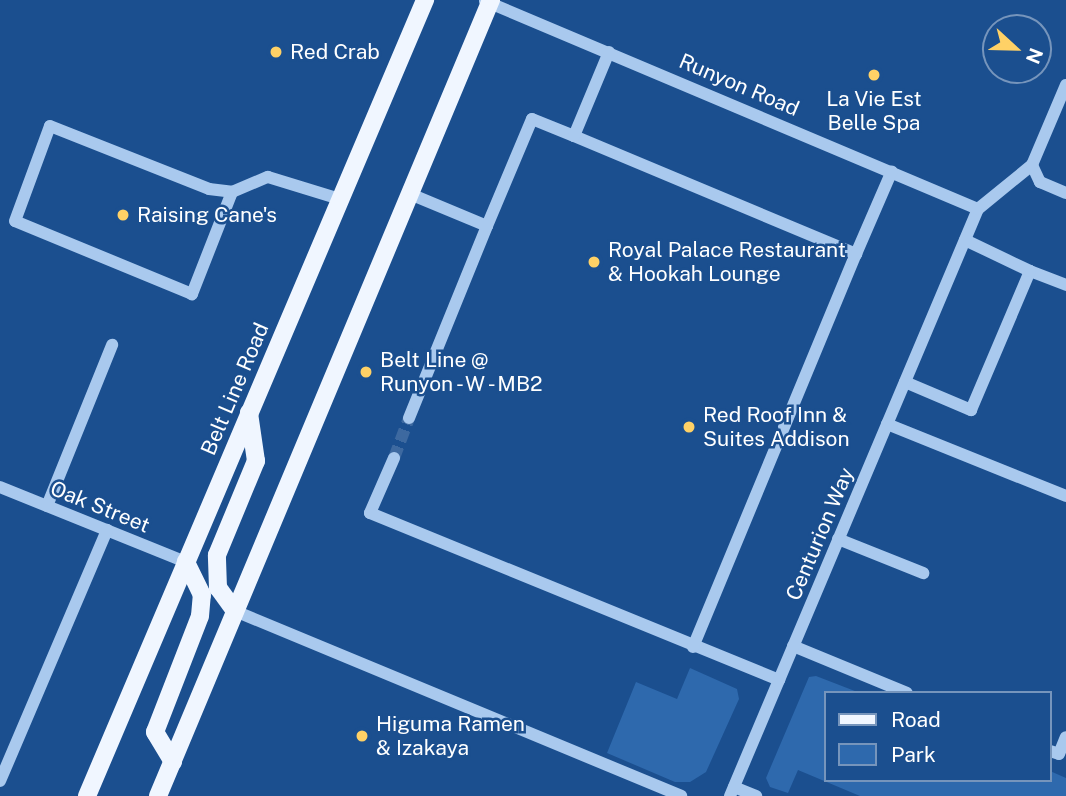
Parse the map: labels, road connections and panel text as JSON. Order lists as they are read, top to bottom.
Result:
{
  "streets": {
    "main road": ["Belt Line Road"],
    "street": ["Runyon Road", "Oak Street", "Centurion Way"]
  },
  "crossings": [
    ["Runyon Road", "Centurion Way"],
    ["Belt Line Road", "Oak Street"]
  ],
  "places": [
    "Red Crab",
    "La Vie Est Belle Spa",
    "Raising Cane's",
    "Royal Palace Restaurant & Hookah Lounge",
    "Belt Line @ Runyon - W - MB2",
    "Red Roof Inn & Suites Addison",
    "Higuma Ramen & Izakaya"
  ],
  "legend": ["Road", "Park"],
  "north": "right"
}
